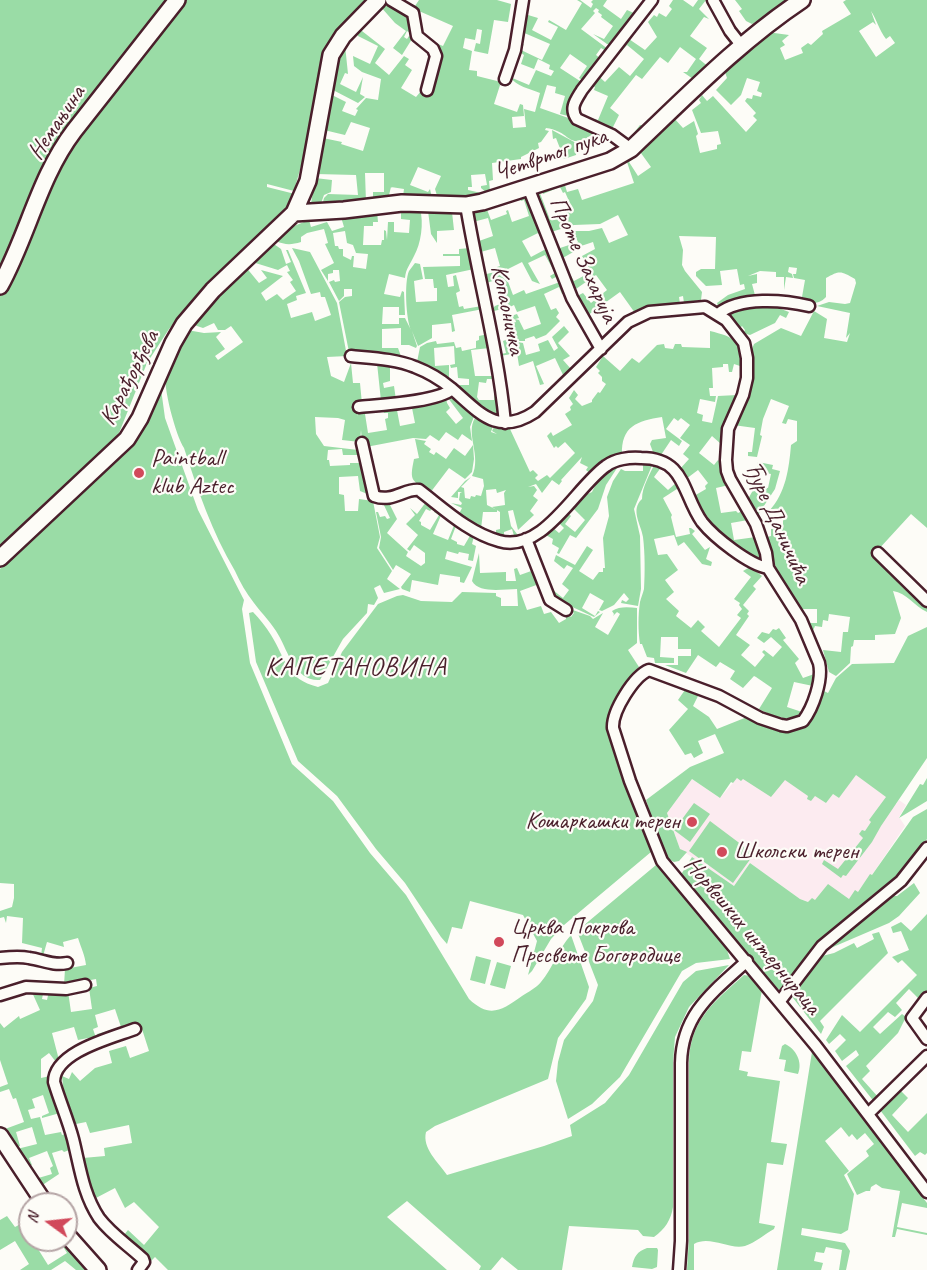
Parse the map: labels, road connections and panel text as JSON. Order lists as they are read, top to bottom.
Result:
{
  "streets": {
    "street": [
      "Немањина",
      "Четвртог пука",
      "Проте Захарија",
      "Копаоничка",
      "Карађорђева",
      "Ђуре Даничића",
      "Норвешких интернираца"
    ]
  },
  "crossings": [
    ["Четвртог пука", "Проте Захарија"],
    ["Четвртог пука", "Копаоничка"],
    ["Четвртог пука", "Карађорђева"],
    ["Проте Захарија", "Ђуре Даничића"],
    ["Копаоничка", "Ђуре Даничића"],
    ["Ђуре Даничића", "Норвешких интернираца"]
  ],
  "districts": ["КАПЕТАНОВИНА"],
  "places": [
    "Paintball klub Aztec",
    "Кошаркашки терен",
    "Школски терен",
    "Црква Покрова Пресвете Богородице"
  ],
  "north": "left"
}
